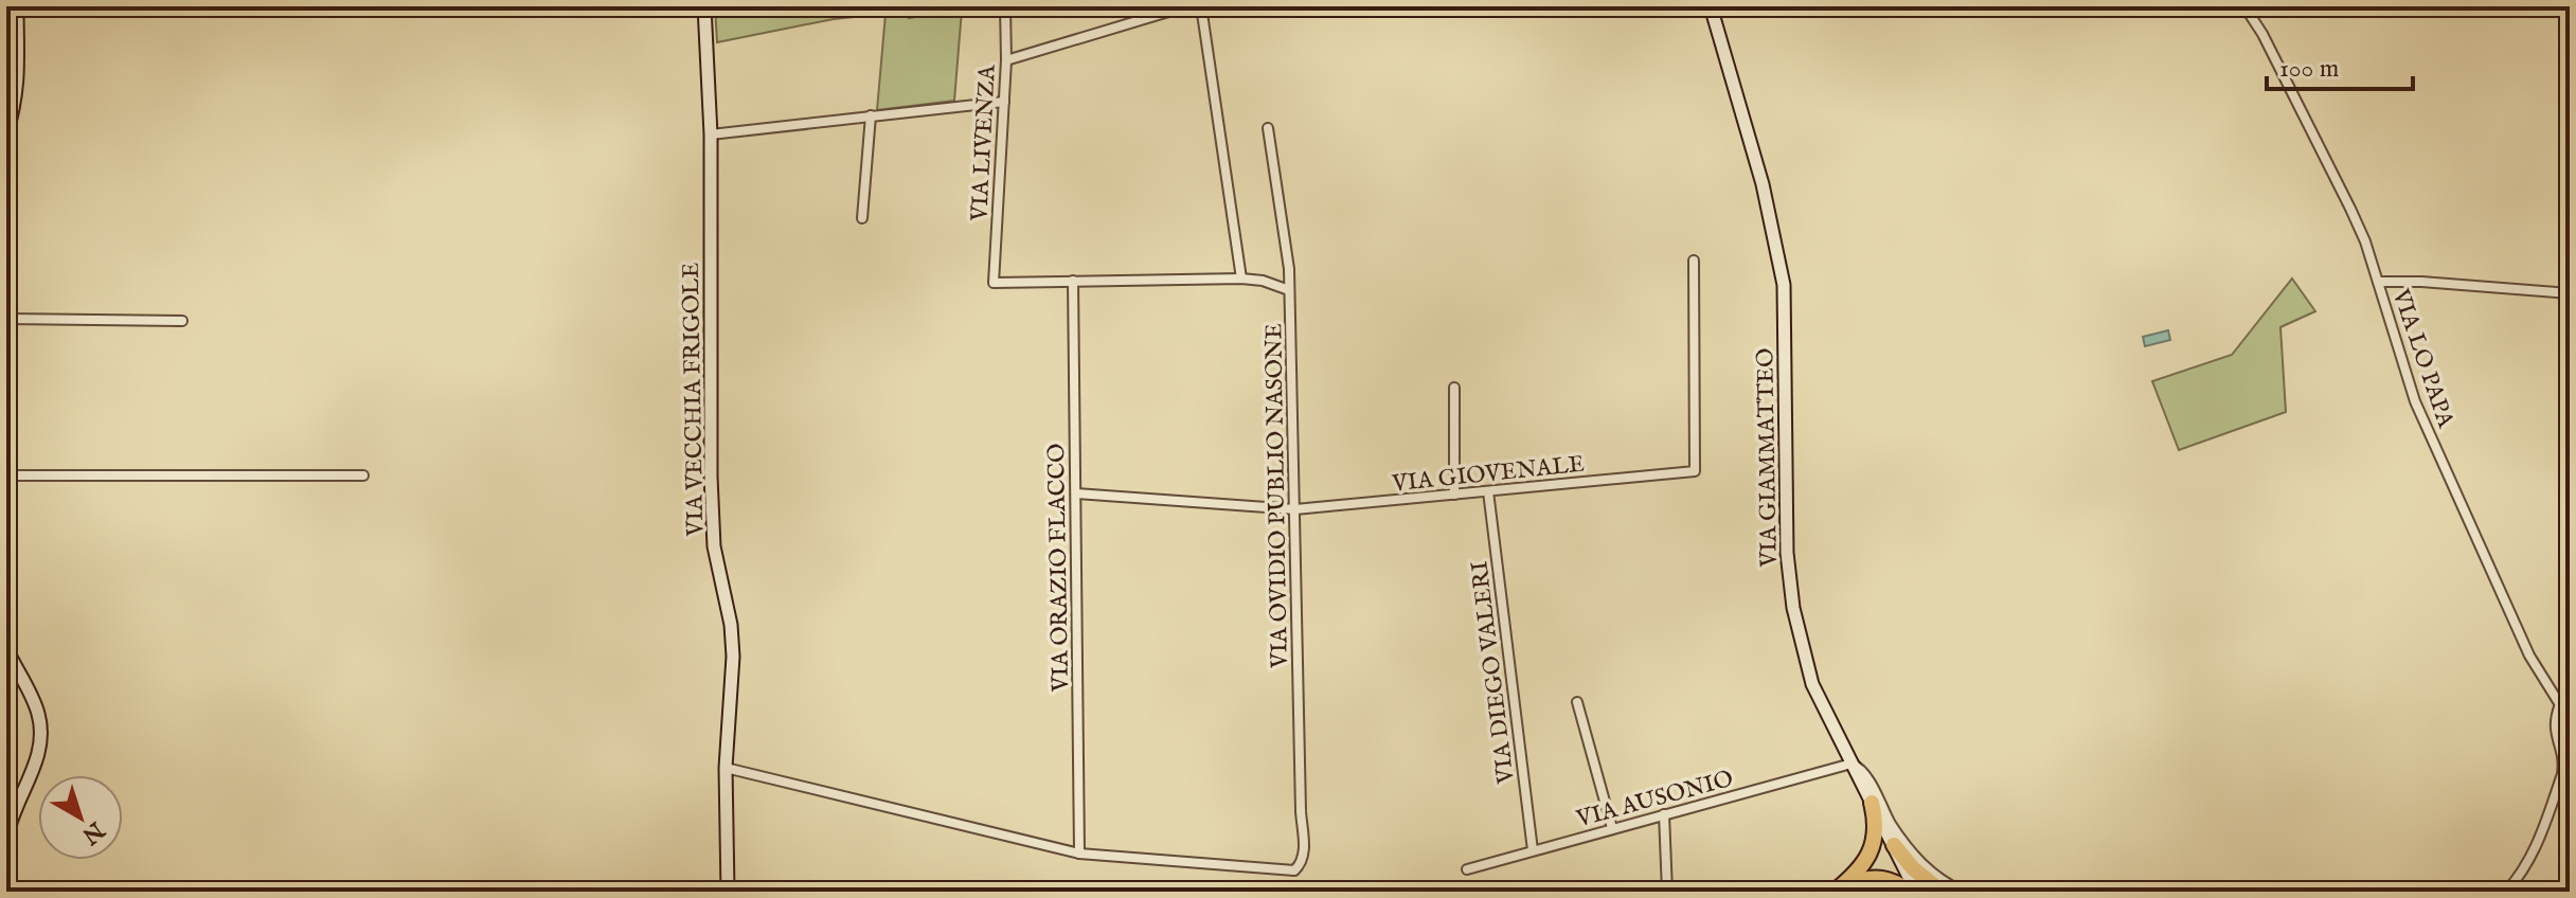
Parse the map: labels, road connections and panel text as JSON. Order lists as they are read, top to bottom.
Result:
{
  "streets": {
    "street": [
      "VIA LIVENZA",
      "VIA LO PAPA",
      "VIA VECCHIA FRIGOLE",
      "VIA GIAMMATTEO",
      "VIA GIOVENALE",
      "VIA OVIDIO PUBLIO NASONE",
      "VIA ORAZIO FLACCO",
      "VIA DIEGO VALERI",
      "VIA AUSONIO"
    ]
  },
  "crossings": [
    ["VIA LIVENZA", "VIA ORAZIO FLACCO"],
    ["VIA GIAMMATTEO", "VIA AUSONIO"],
    ["VIA GIOVENALE", "VIA OVIDIO PUBLIO NASONE"],
    ["VIA GIOVENALE", "VIA ORAZIO FLACCO"],
    ["VIA GIOVENALE", "VIA DIEGO VALERI"],
    ["VIA OVIDIO PUBLIO NASONE", "VIA ORAZIO FLACCO"],
    ["VIA DIEGO VALERI", "VIA AUSONIO"]
  ],
  "scale_bar": "100 m",
  "north": "bottom right"
}
